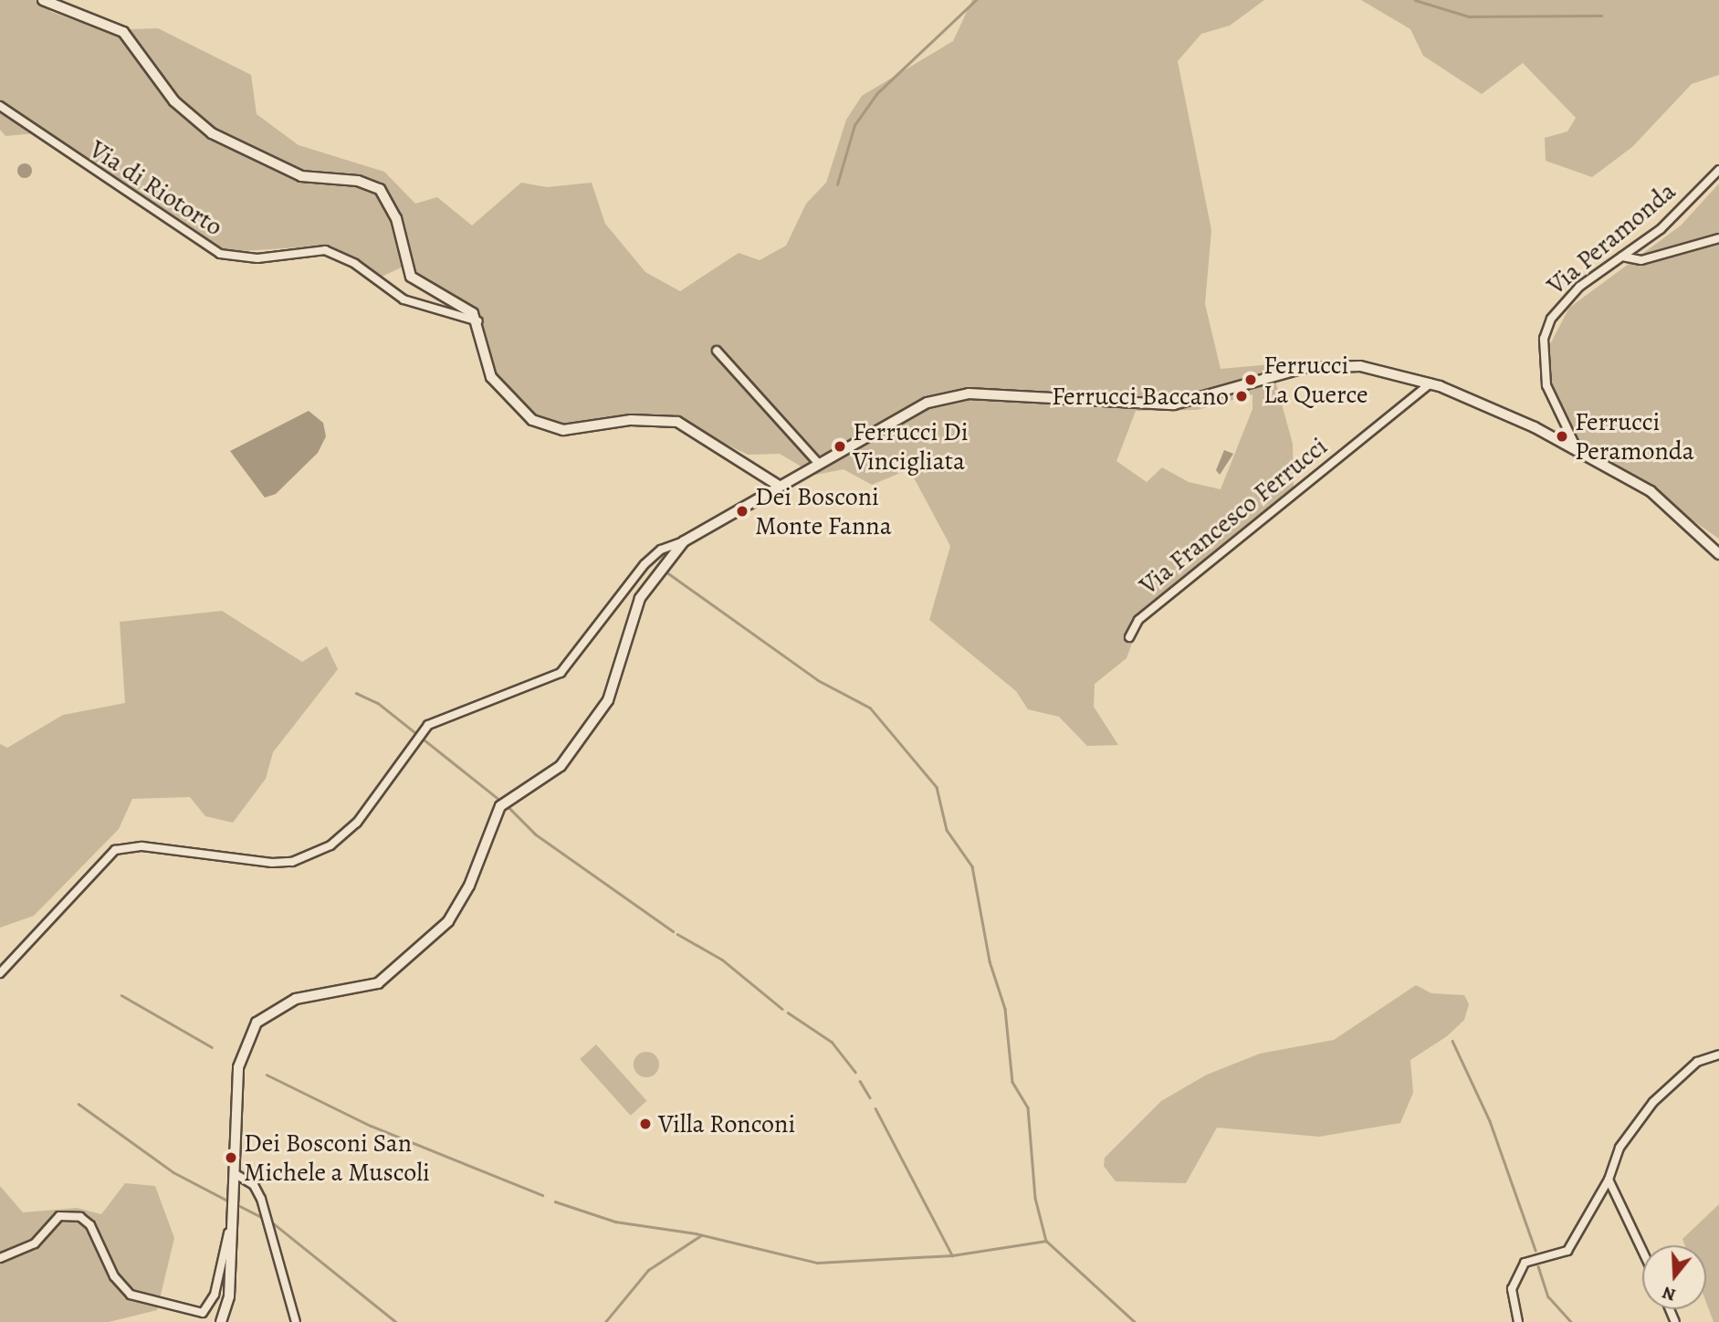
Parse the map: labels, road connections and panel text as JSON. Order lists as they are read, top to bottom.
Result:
{
  "streets": {
    "street": ["Via di Riotorto", "Via Peramonda", "Via Francesco Ferrucci"]
  },
  "places": [
    "Ferrucci La Querce",
    "Ferrucci Baccano",
    "Ferrucci Peramonda",
    "Ferrucci Di Vincigliata",
    "Dei Bosconi Monte Fanna",
    "Villa Ronconi",
    "Dei Bosconi San Michele a Muscoli"
  ],
  "north": "bottom"
}
